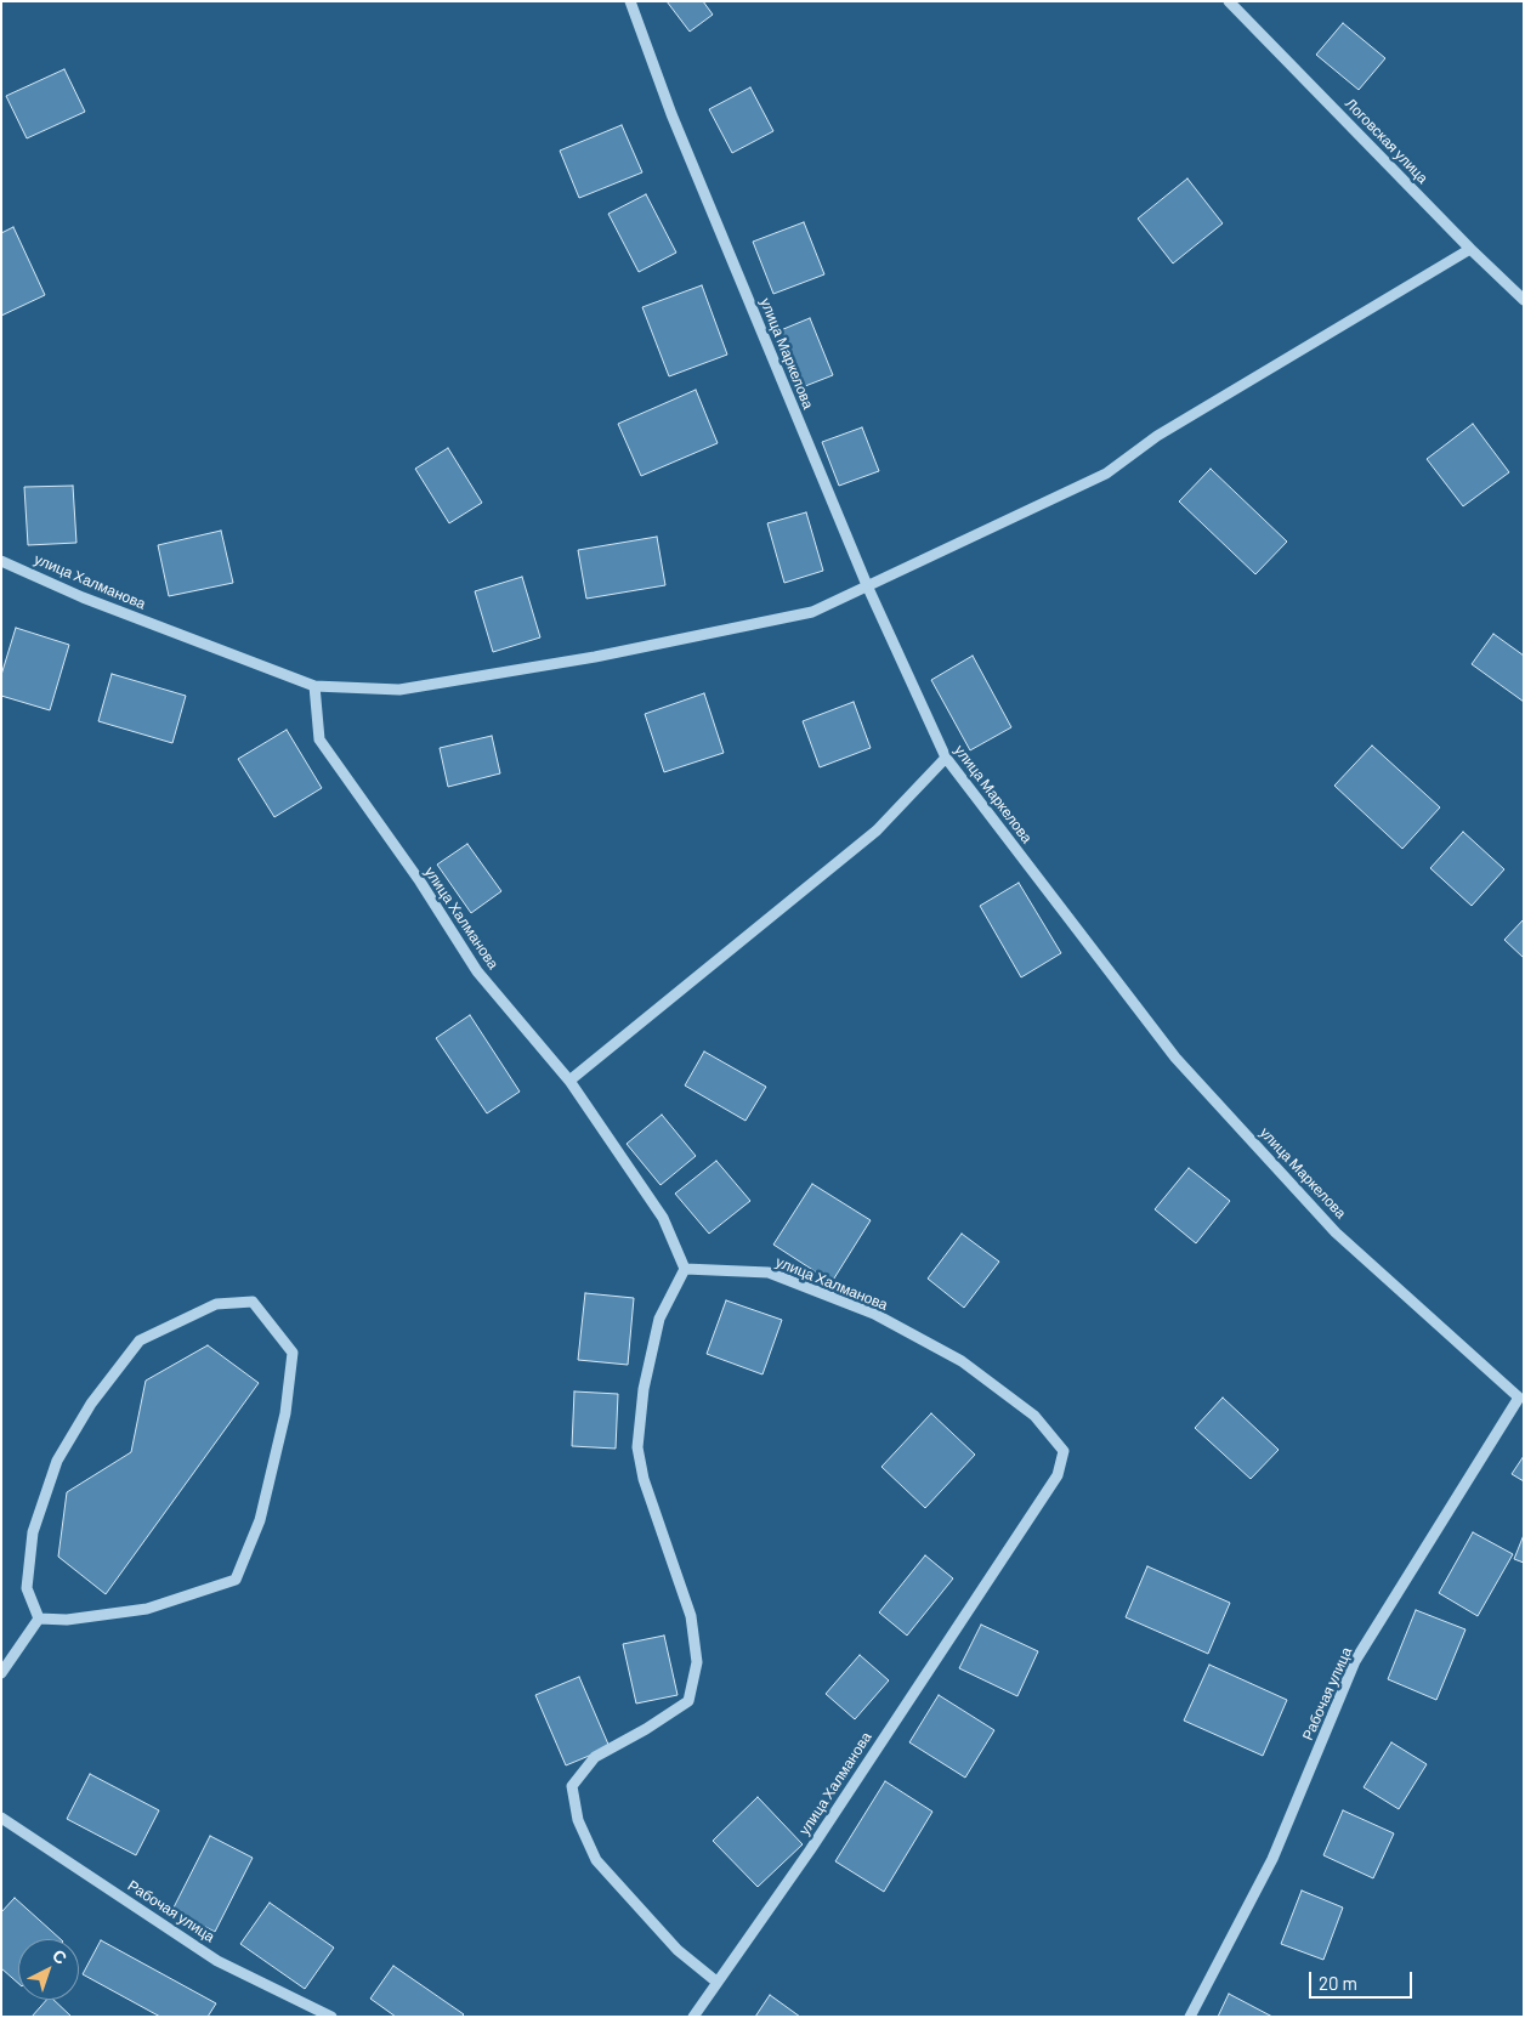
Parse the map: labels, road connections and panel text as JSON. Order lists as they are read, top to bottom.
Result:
{
  "streets": {
    "street": [
      "Логовская улица",
      "улица Маркелова",
      "улица Халманова",
      "Рабочая улица"
    ]
  },
  "crossings": [
    ["улица Маркелова", "Рабочая улица"]
  ],
  "scale_bar": "20 m",
  "north": "top right"
}
